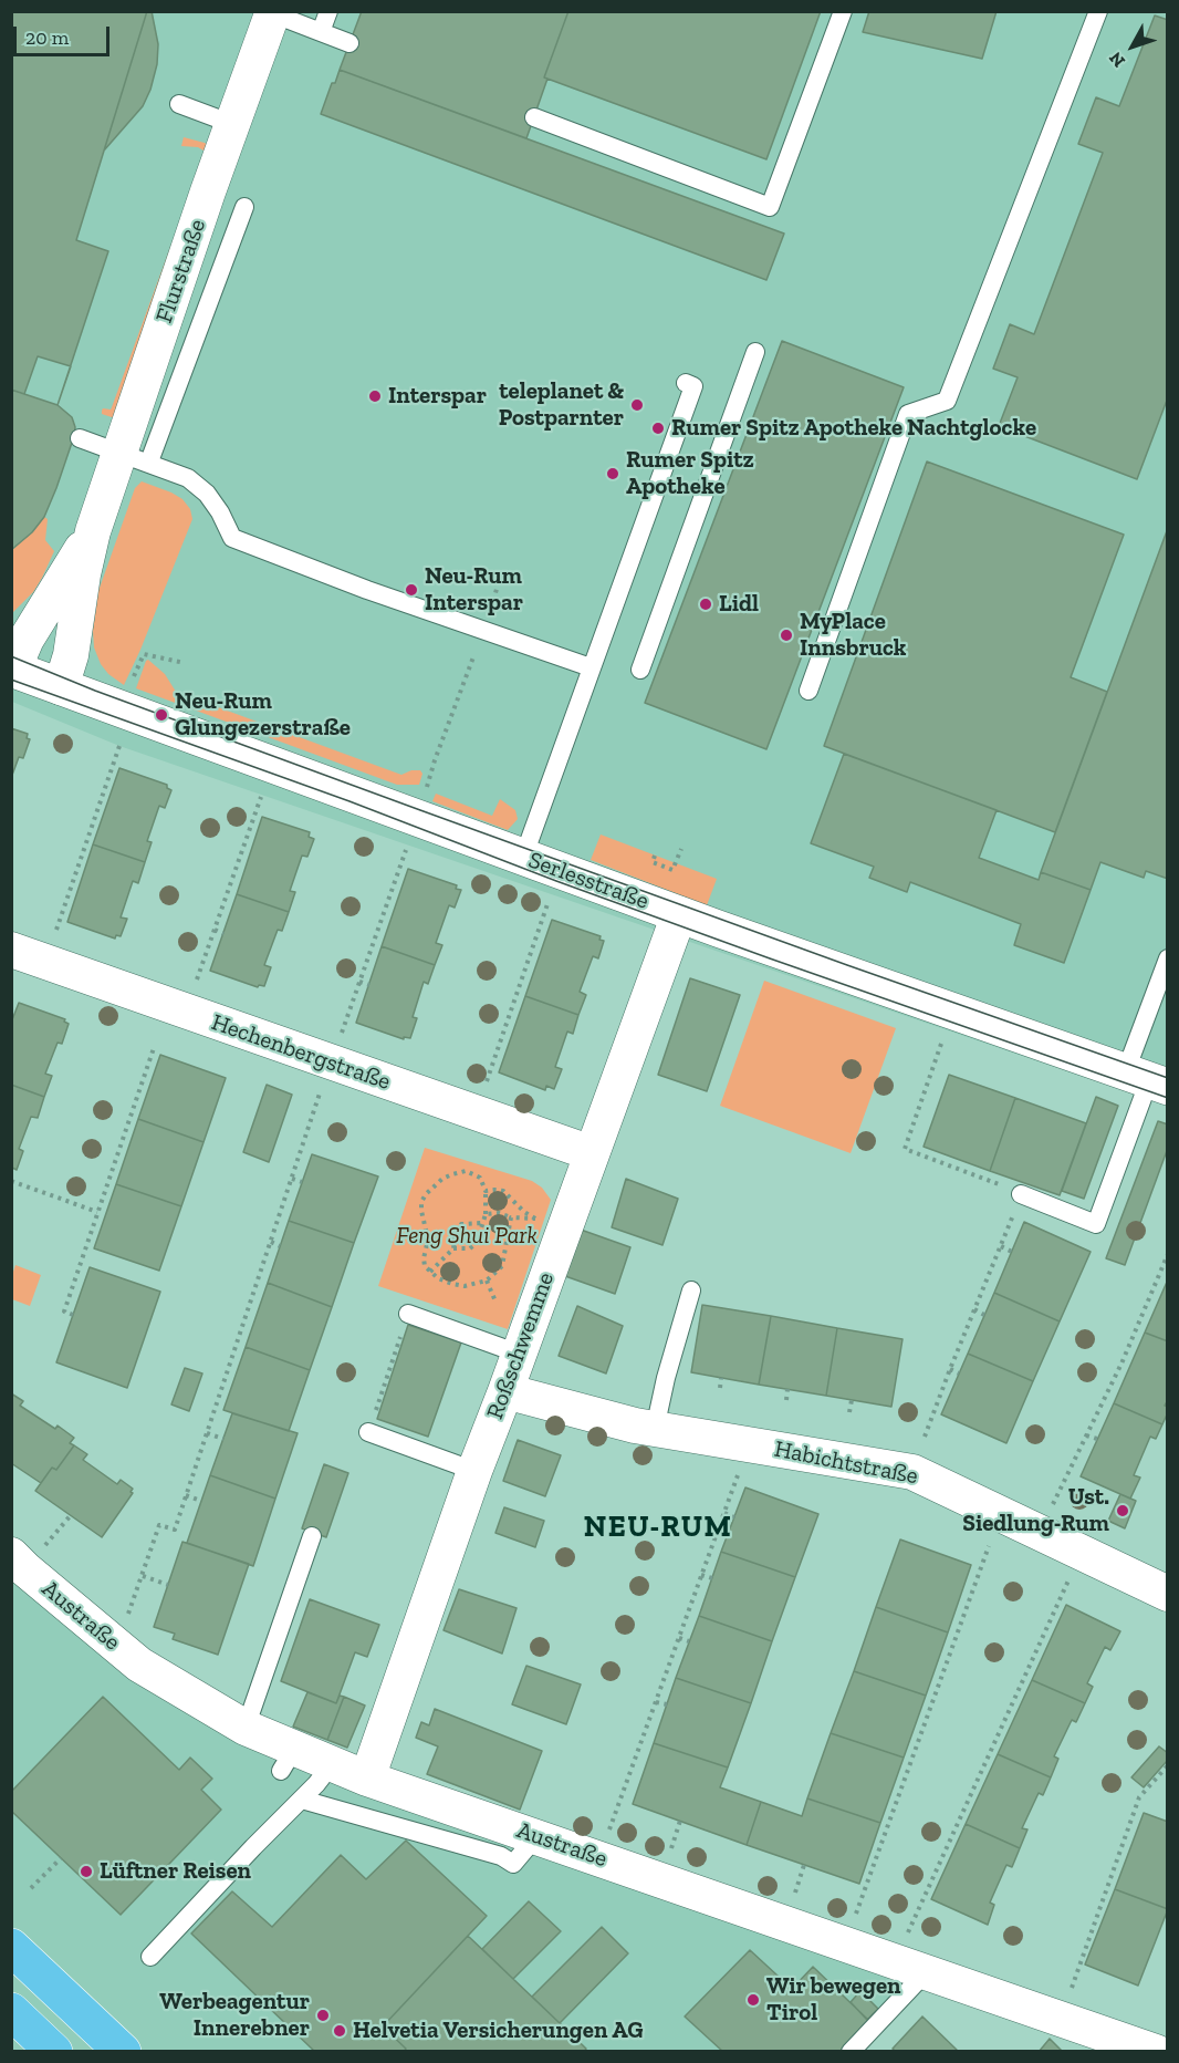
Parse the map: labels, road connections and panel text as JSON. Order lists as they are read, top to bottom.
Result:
{
  "streets": {
    "street": [
      "Flurstraße",
      "Serlesstraße",
      "Hechenbergstraße",
      "Roßschwemme",
      "Habichtstraße",
      "Austraße"
    ]
  },
  "crossings": [
    ["Flurstraße", "Serlesstraße"],
    ["Serlesstraße", "Roßschwemme"],
    ["Hechenbergstraße", "Roßschwemme"],
    ["Roßschwemme", "Habichtstraße"],
    ["Roßschwemme", "Austraße"]
  ],
  "districts": ["NEU-RUM"],
  "parks": ["Feng Shui Park"],
  "places": [
    "Interspar",
    "teleplanet & Postparnter",
    "Rumer Spitz Apotheke Nachtglocke",
    "Rumer Spitz Apotheke",
    "Neu-Rum Interspar",
    "Lidl",
    "MyPlace Innsbruck",
    "Neu-Rum Glungezerstraße",
    "Ust. Siedlung-Rum",
    "Lüftner Reisen",
    "Wir bewegen Tirol",
    "Werbeagentur Innerebner",
    "Helvetia Versicherungen AG"
  ],
  "scale_bar": "20 m",
  "north": "bottom left"
}
